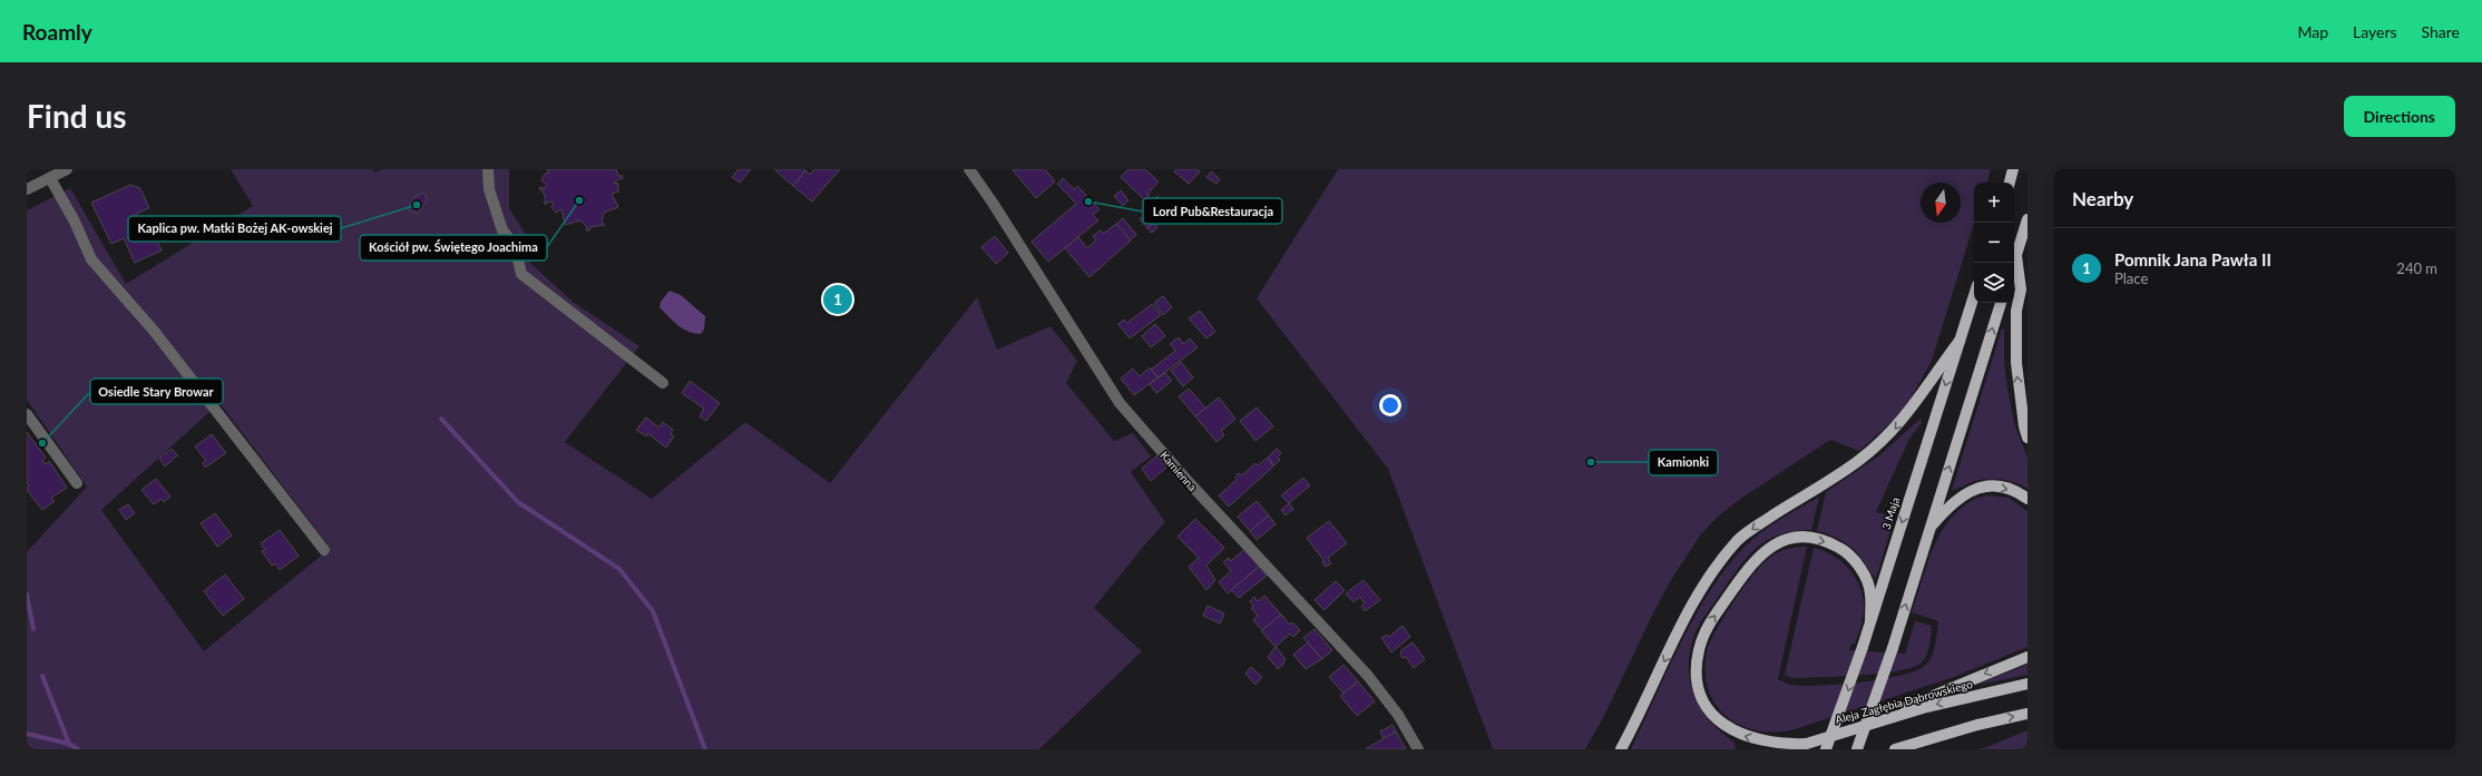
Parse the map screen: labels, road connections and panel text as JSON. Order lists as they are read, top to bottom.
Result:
{
  "streets": {
    "main road": ["3 Maja", "Aleja Zagłębia Dąbrowskiego"],
    "street": ["Kamienna"]
  },
  "places": [
    "Kościół pw. Świętego Joachima",
    "Lord Pub&Restauracja",
    "Kaplica pw. Matki Bożej AK-owskiej",
    "Osiedle Stary Browar",
    "Kamionki"
  ],
  "north": "bottom",
  "page": {
    "header": "Roamly",
    "nav": ["Map", "Layers", "Share"],
    "buttons": "Directions",
    "title": "Find us",
    "heading": "Nearby",
    "map_buttons": ["+", "−"],
    "list": [
      {
        "mark": "1",
        "name": "Pomnik Jana Pawła II",
        "note": "Place",
        "value": "240 m"
      }
    ],
    "pins": "1"
  }
}
